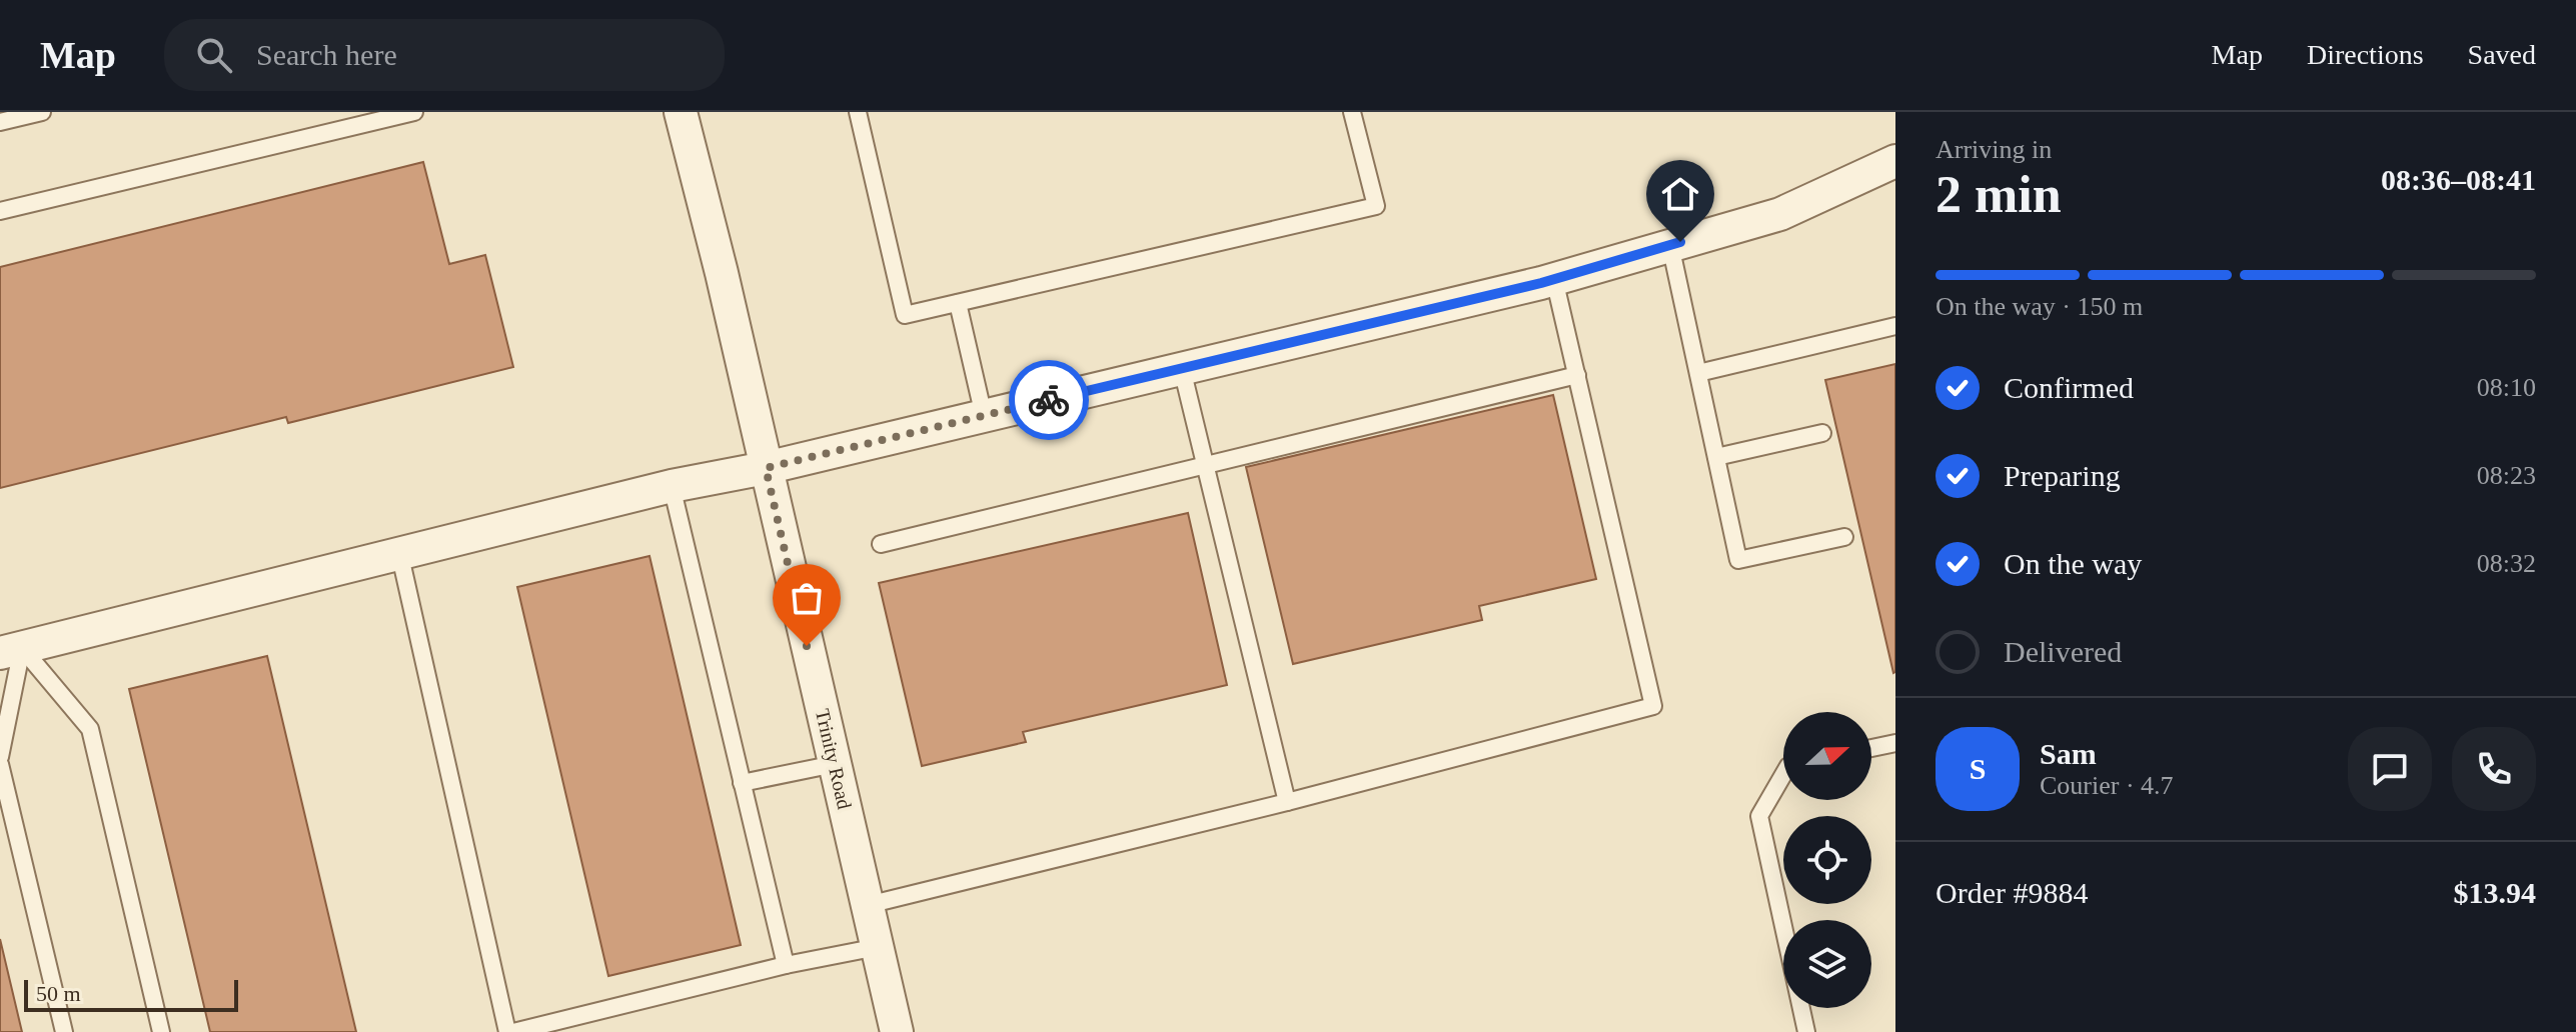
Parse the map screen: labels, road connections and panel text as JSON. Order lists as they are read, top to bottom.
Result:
{
  "streets": {
    "street": ["Trinity Road"]
  },
  "scale_bar": "50 m",
  "north": "right",
  "page": {
    "header": "Map",
    "search": "Search here",
    "nav": ["Map", "Directions", "Saved"],
    "heading": ["2 min", "Arriving in", "08:36–08:41"],
    "panel": [
      "Sam",
      "Courier · 4.7",
      "Order #9884",
      "$13.94"
    ],
    "bar": "On the way · 150 m",
    "list": [
      ["Confirmed", "08:10"],
      ["Preparing", "08:23"],
      ["On the way", "08:32"],
      "Delivered"
    ],
    "round": "S",
    "scale": "50 m"
  }
}
